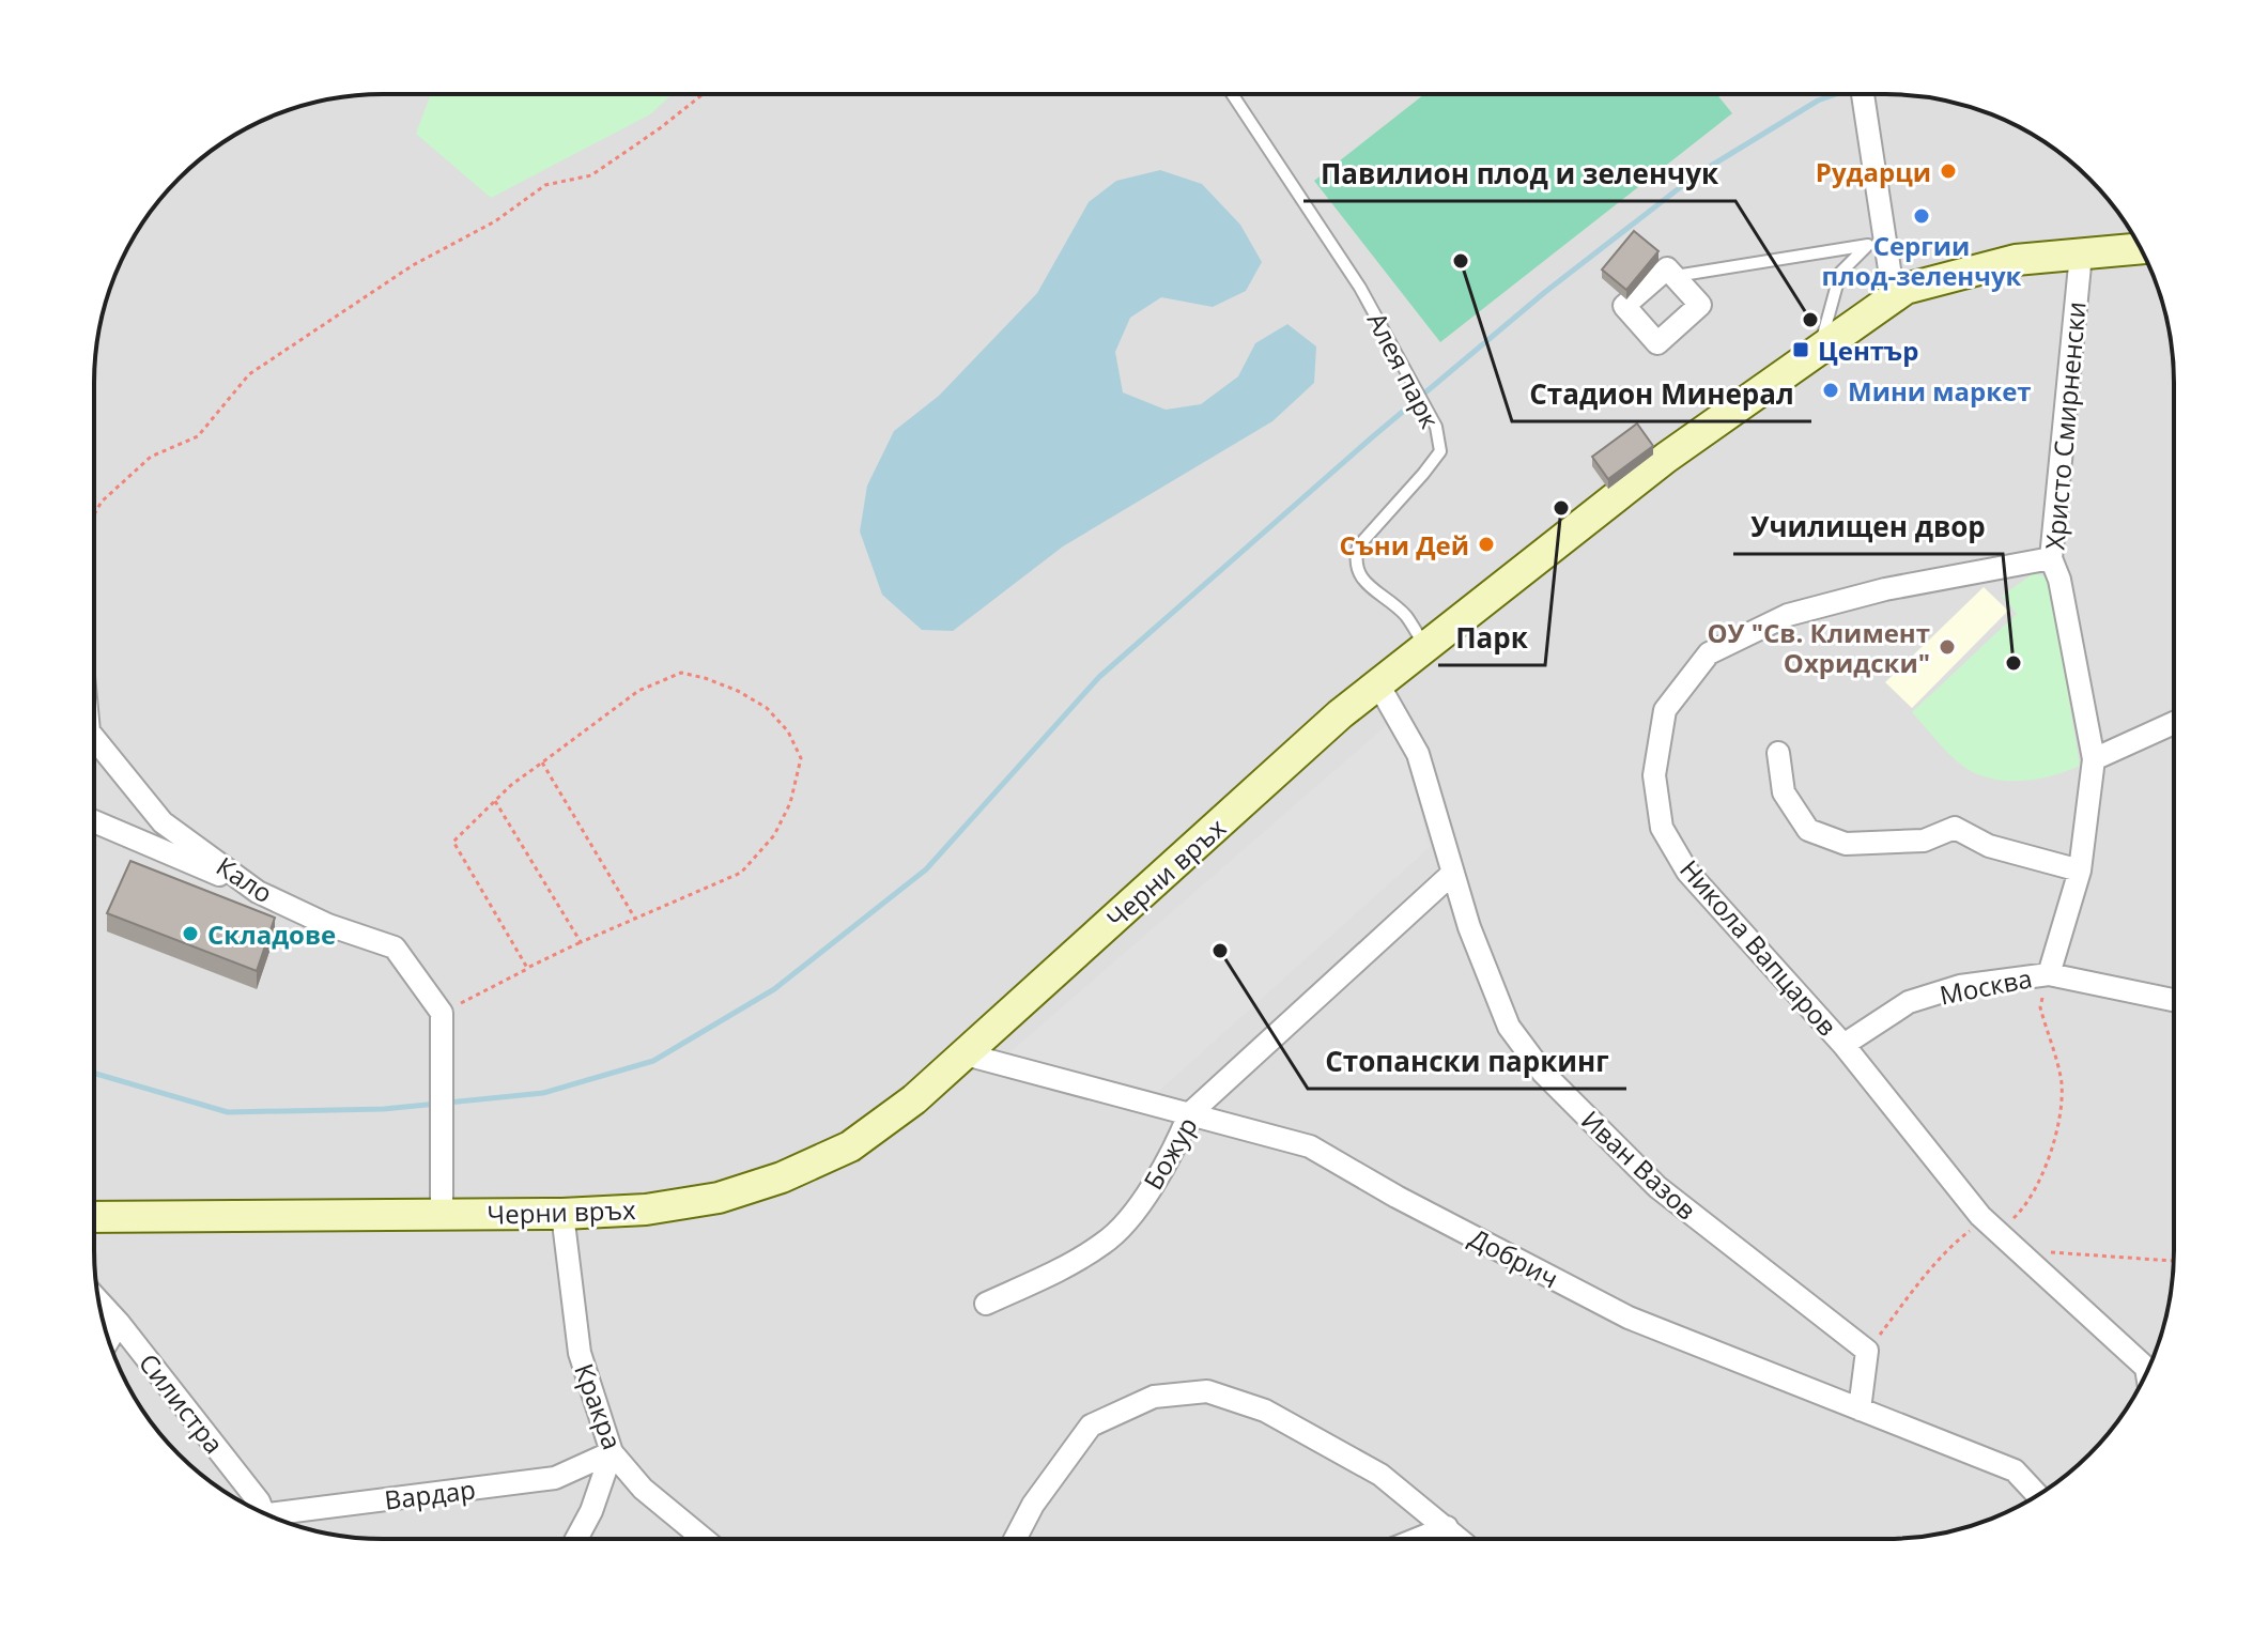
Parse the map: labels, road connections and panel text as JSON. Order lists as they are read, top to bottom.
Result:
{
  "streets": {
    "street": [
      "Христо Смирненски",
      "Черни връх",
      "Кало",
      "Никола Вапцаров",
      "Москва",
      "Божур",
      "Иван Вазов",
      "Добрич",
      "Силистра",
      "Кракра",
      "Вардар"
    ],
    "lane": ["Алея парк"]
  },
  "crossings": [
    ["Алея парк", "Черни връх"],
    ["Христо Смирненски", "Черни връх"],
    ["Христо Смирненски", "Никола Вапцаров"],
    ["Христо Смирненски", "Москва"],
    ["Черни връх", "Иван Вазов"],
    ["Черни връх", "Добрич"],
    ["Черни връх", "Кракра"],
    ["Никола Вапцаров", "Москва"],
    ["Божур", "Иван Вазов"],
    ["Божур", "Добрич"],
    ["Кракра", "Вардар"]
  ],
  "places": {
    "other": [
      "Рударци",
      "Сергии плод-зеленчук",
      "Стадион Минерал",
      "Павилион плод и зеленчук",
      "Мини маркет",
      "Парк",
      "Съни Дей",
      "ОУ \"Св. Климент Охридски\"",
      "Училищен двор",
      "Складове",
      "Стопански паркинг"
    ],
    "transit": ["Център"]
  }
}
